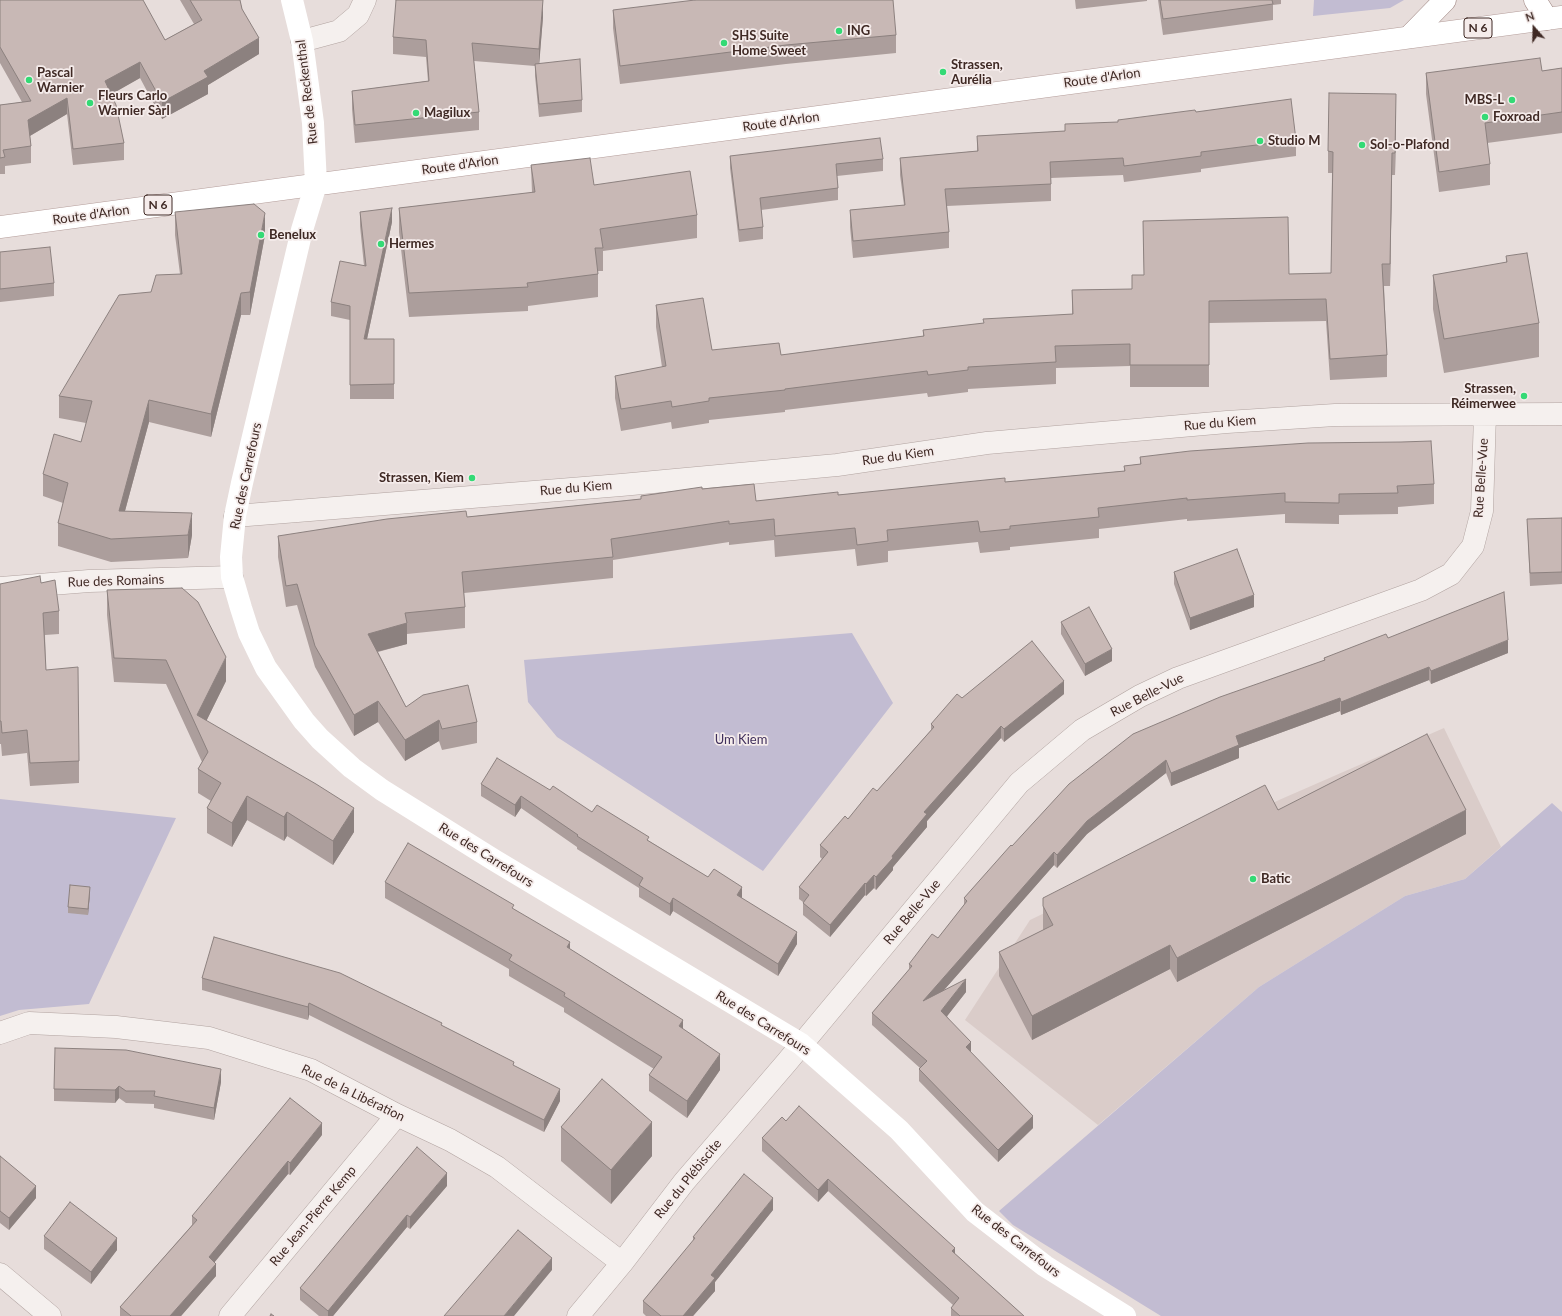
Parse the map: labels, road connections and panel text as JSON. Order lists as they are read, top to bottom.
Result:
{
  "streets": {
    "main road": [
      "N 6",
      "Route d'Arlon",
      "Rue de Reckenthal",
      "Rue des Carrefours"
    ],
    "street": [
      "Rue du Kiem",
      "Rue Belle-Vue",
      "Rue des Romains",
      "Rue de la Libération",
      "Rue du Plébiscite",
      "Rue Jean-Pierre Kemp"
    ]
  },
  "crossings": [
    ["N 6", "Route d'Arlon"],
    ["Route d'Arlon", "Rue de Reckenthal"],
    ["Route d'Arlon", "Rue des Carrefours"],
    ["Rue de Reckenthal", "Rue des Carrefours"],
    ["Rue du Kiem", "Rue des Carrefours"],
    ["Rue du Kiem", "Rue Belle-Vue"],
    ["Rue des Carrefours", "Rue Belle-Vue"],
    ["Rue des Carrefours", "Rue des Romains"],
    ["Rue des Carrefours", "Rue du Plébiscite"],
    ["Rue Belle-Vue", "Rue du Plébiscite"],
    ["Rue de la Libération", "Rue du Plébiscite"],
    ["Rue de la Libération", "Rue Jean-Pierre Kemp"]
  ],
  "parks": ["Um Kiem"],
  "places": [
    "ING",
    "SHS Suite Home Sweet",
    "Strassen, Aurélia",
    "Pascal Warnier",
    "MBS-L",
    "Fleurs Carlo Warnier Sàrl",
    "Magilux",
    "Foxroad",
    "Studio M",
    "Sol-o-Plafond",
    "Benelux",
    "Hermes",
    "Strassen, Réimerwee",
    "Strassen, Kiem",
    "Batic"
  ],
  "north": "top"
}
